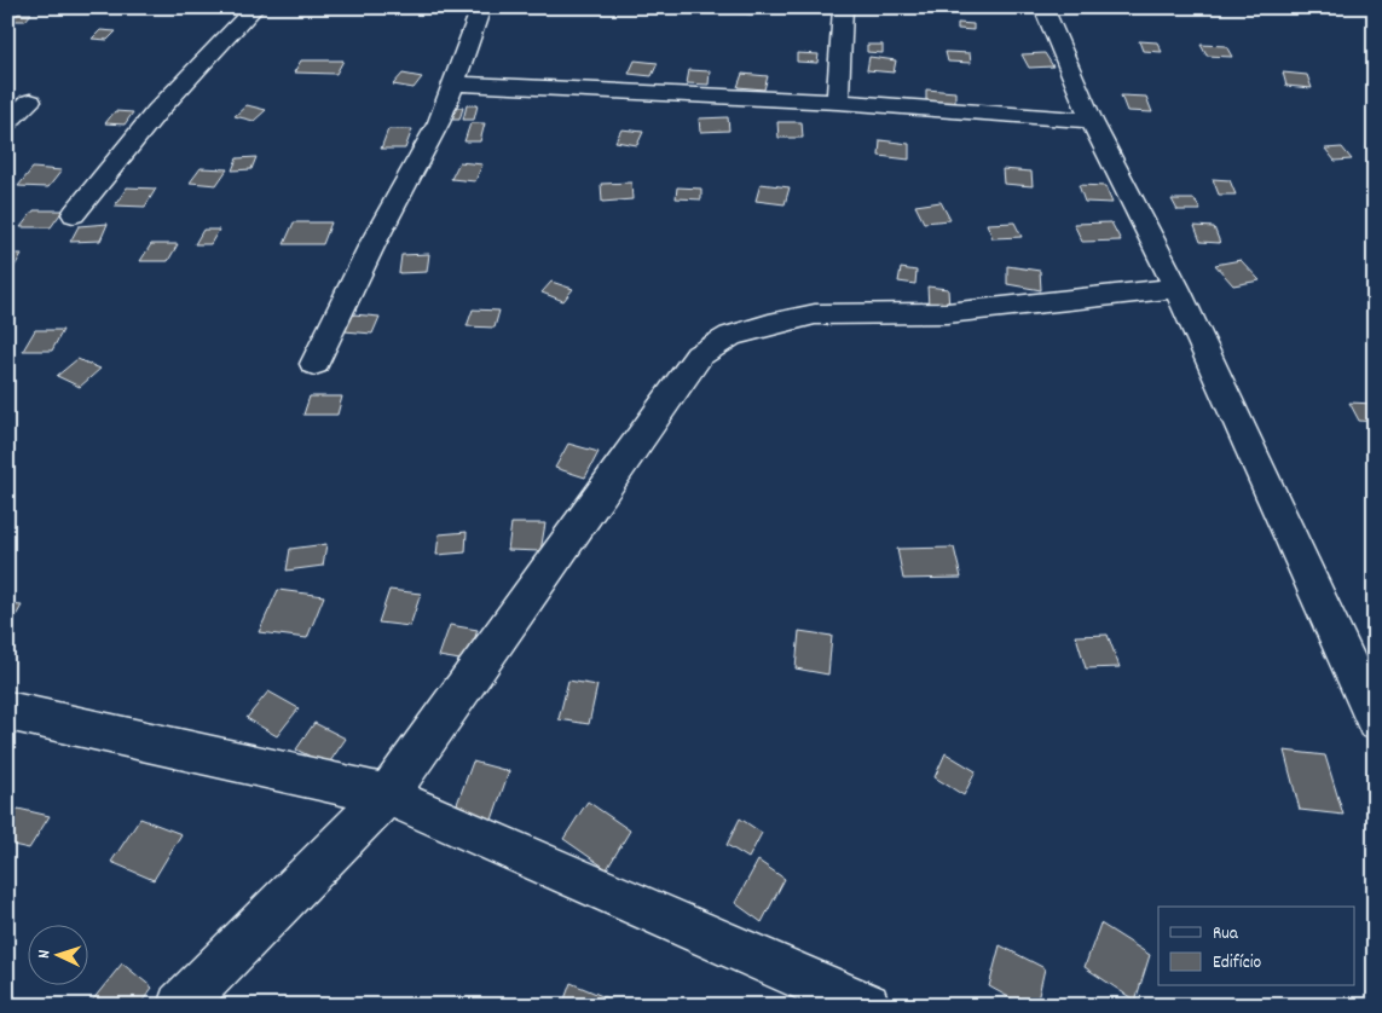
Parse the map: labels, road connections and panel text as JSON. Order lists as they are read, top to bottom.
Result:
{
  "legend": ["Rua", "Edifício"],
  "north": "left"
}
